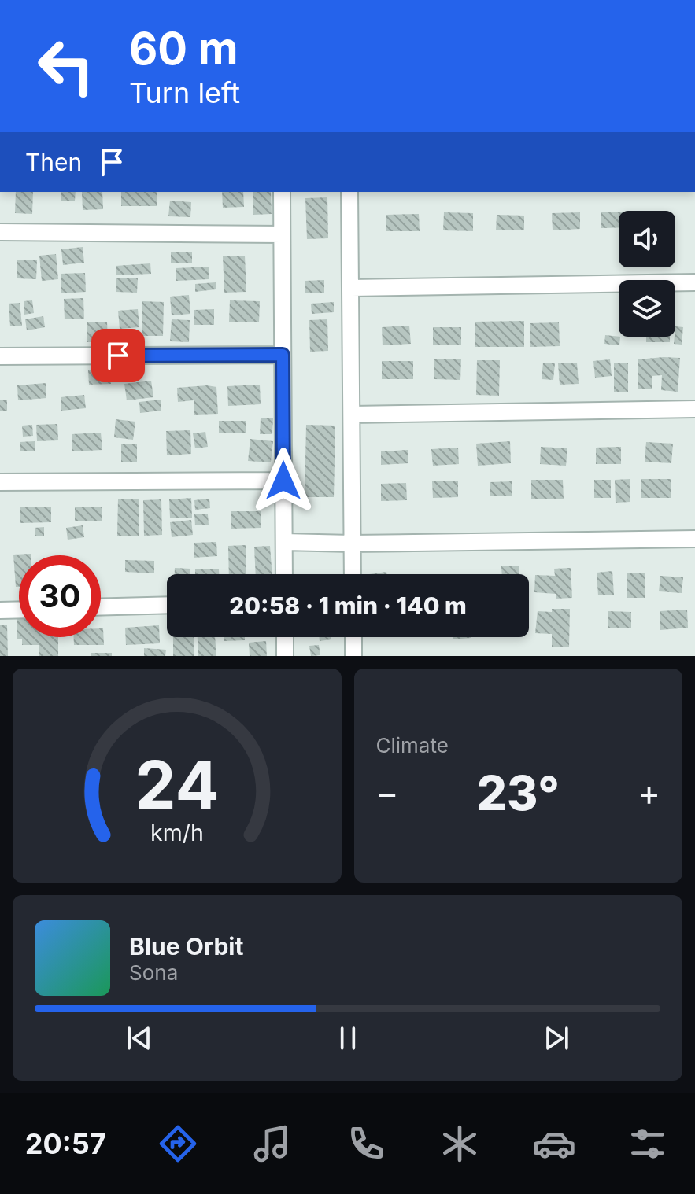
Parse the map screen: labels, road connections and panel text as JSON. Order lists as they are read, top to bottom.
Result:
{
  "page": {
    "turn": ["60 m", "Turn left"],
    "then": "Then",
    "limit": "30",
    "trip": "20:58 · 1 min · 140 m",
    "tile": "Climate",
    "heat": ["−", "23°", "+"],
    "song": ["Blue Orbit", "Sona"],
    "tabs": "20:57",
    "gauge": ["24", "km/h"]
  }
}
